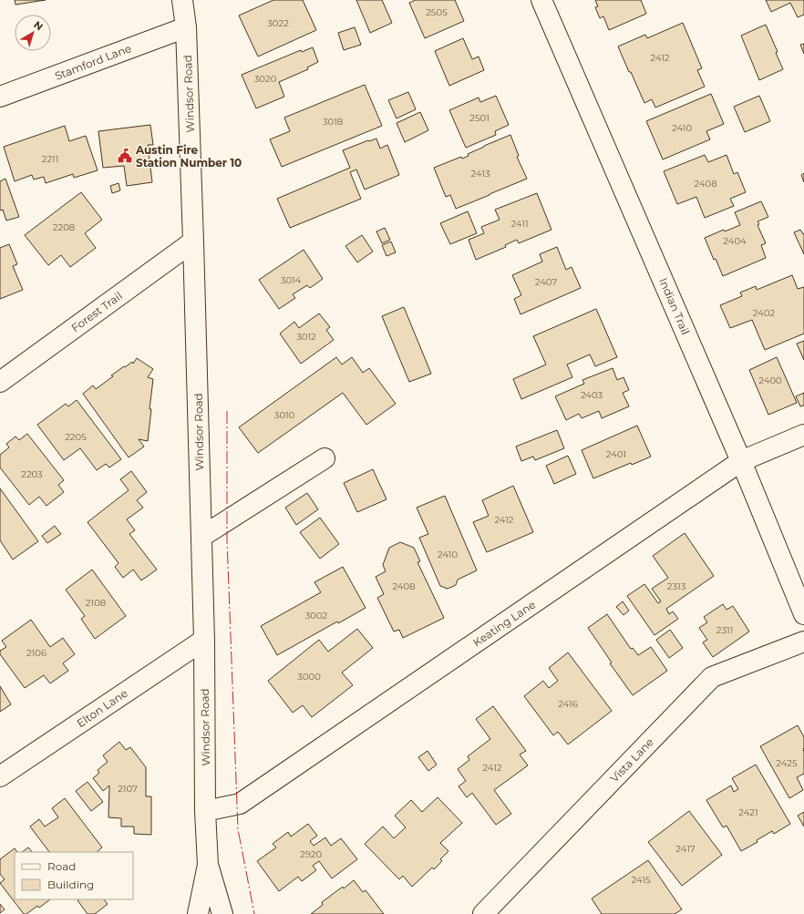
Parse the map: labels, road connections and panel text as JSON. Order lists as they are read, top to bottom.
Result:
{
  "streets": {
    "street": [
      "Stamford Lane",
      "Windsor Road",
      "Indian Trail",
      "Forest Trail",
      "Keating Lane",
      "Elton Lane",
      "Vista Lane"
    ]
  },
  "crossings": [
    ["Stamford Lane", "Windsor Road"],
    ["Windsor Road", "Forest Trail"],
    ["Windsor Road", "Keating Lane"],
    ["Windsor Road", "Elton Lane"],
    ["Indian Trail", "Keating Lane"]
  ],
  "places": {
    "public building": ["Austin Fire Station Number 10"]
  },
  "house_numbers": [
    "2505",
    "3022",
    "2412",
    "3020",
    "2501",
    "3018",
    "2410",
    "2211",
    "2413",
    "2408",
    "2411",
    "2208",
    "2404",
    "3014",
    "2407",
    "2402",
    "3012",
    "2400",
    "2403",
    "3010",
    "2205",
    "2401",
    "2203",
    "2412",
    "2410",
    "2408",
    "2313",
    "2108",
    "3002",
    "2311",
    "2106",
    "3000",
    "2416",
    "2425",
    "2412",
    "2107",
    "2421",
    "2417",
    "2920",
    "2415"
  ],
  "legend": ["Road", "Building"],
  "north": "top right"
}
